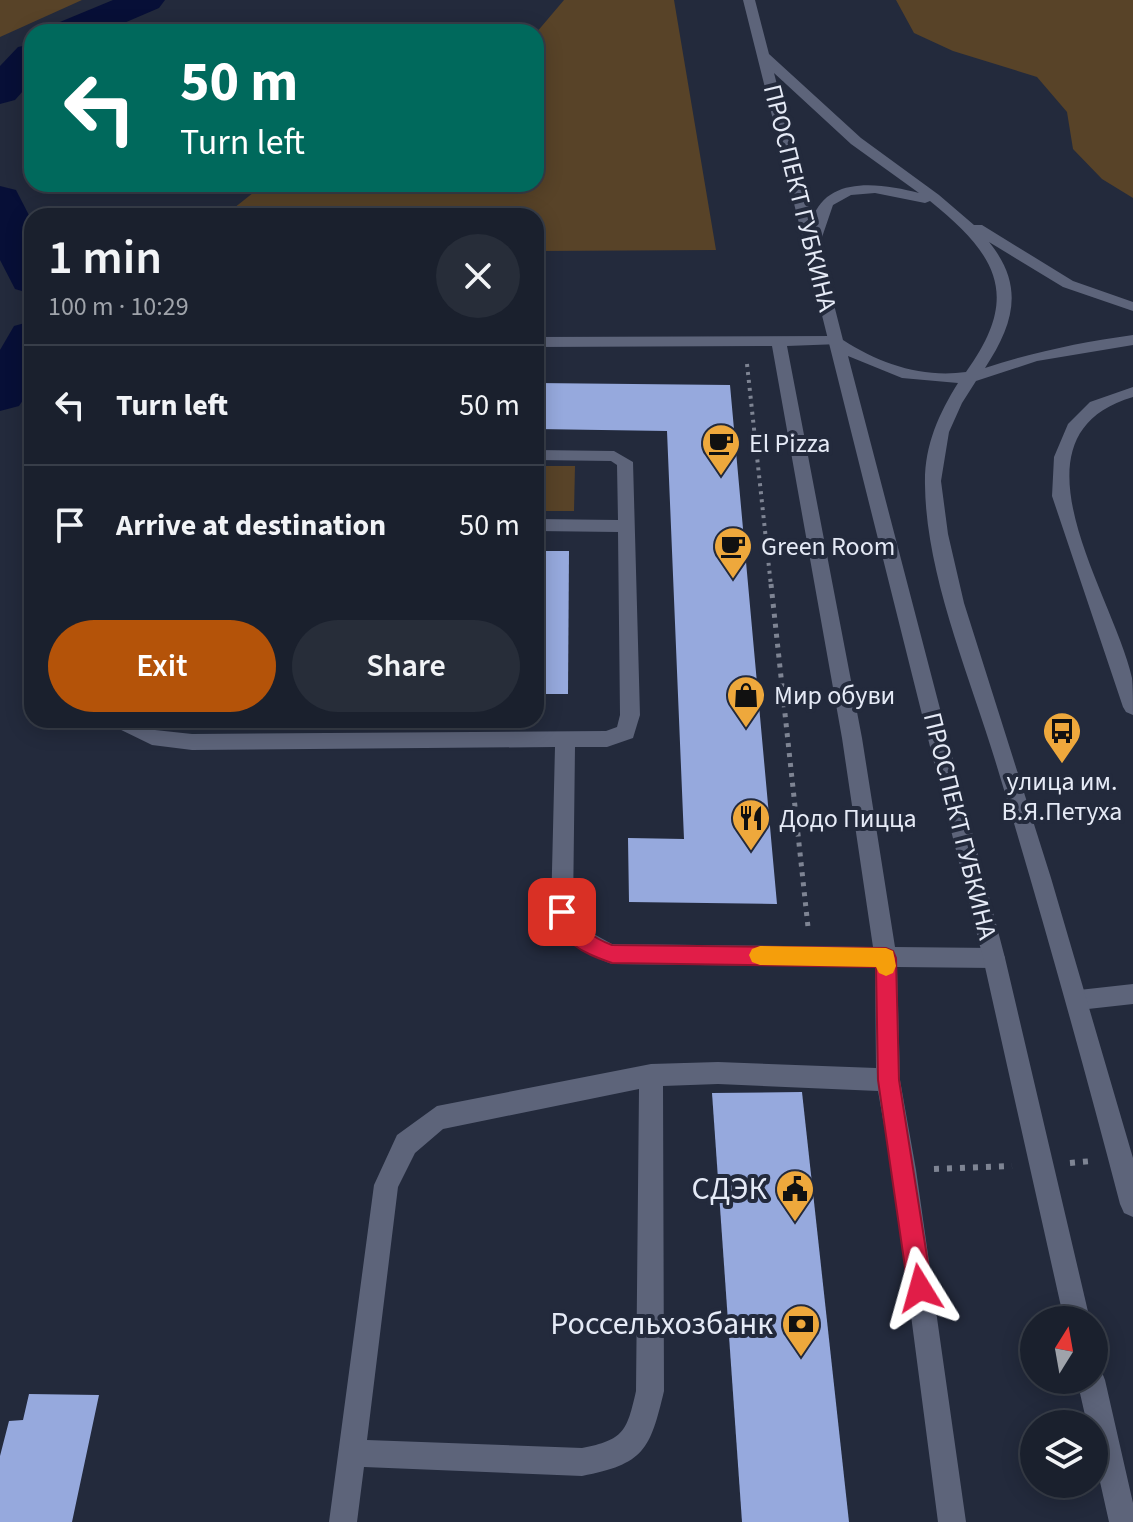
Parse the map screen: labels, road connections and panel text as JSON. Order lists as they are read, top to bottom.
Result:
{
  "streets": {
    "main road": ["ПРОСПЕКТ ГУБКИНА"]
  },
  "places": {
    "cafe": ["El Pizza", "Green Room"],
    "shop": ["Мир обуви"],
    "bus stop": ["улица им. В.Я.Петуха"],
    "restaurant": ["Додо Пицца"],
    "public building": ["СДЭК"],
    "bank": ["Россельхозбанк"]
  },
  "north": "top",
  "page": {
    "turn": ["50 m", "Turn left"],
    "heading": ["1 min", "100 m · 10:29"],
    "list": [
      {
        "name": "Turn left",
        "value": "50 m"
      },
      {
        "name": "Arrive at destination",
        "value": "50 m"
      }
    ],
    "buttons": ["Exit", "Share"]
  }
}
